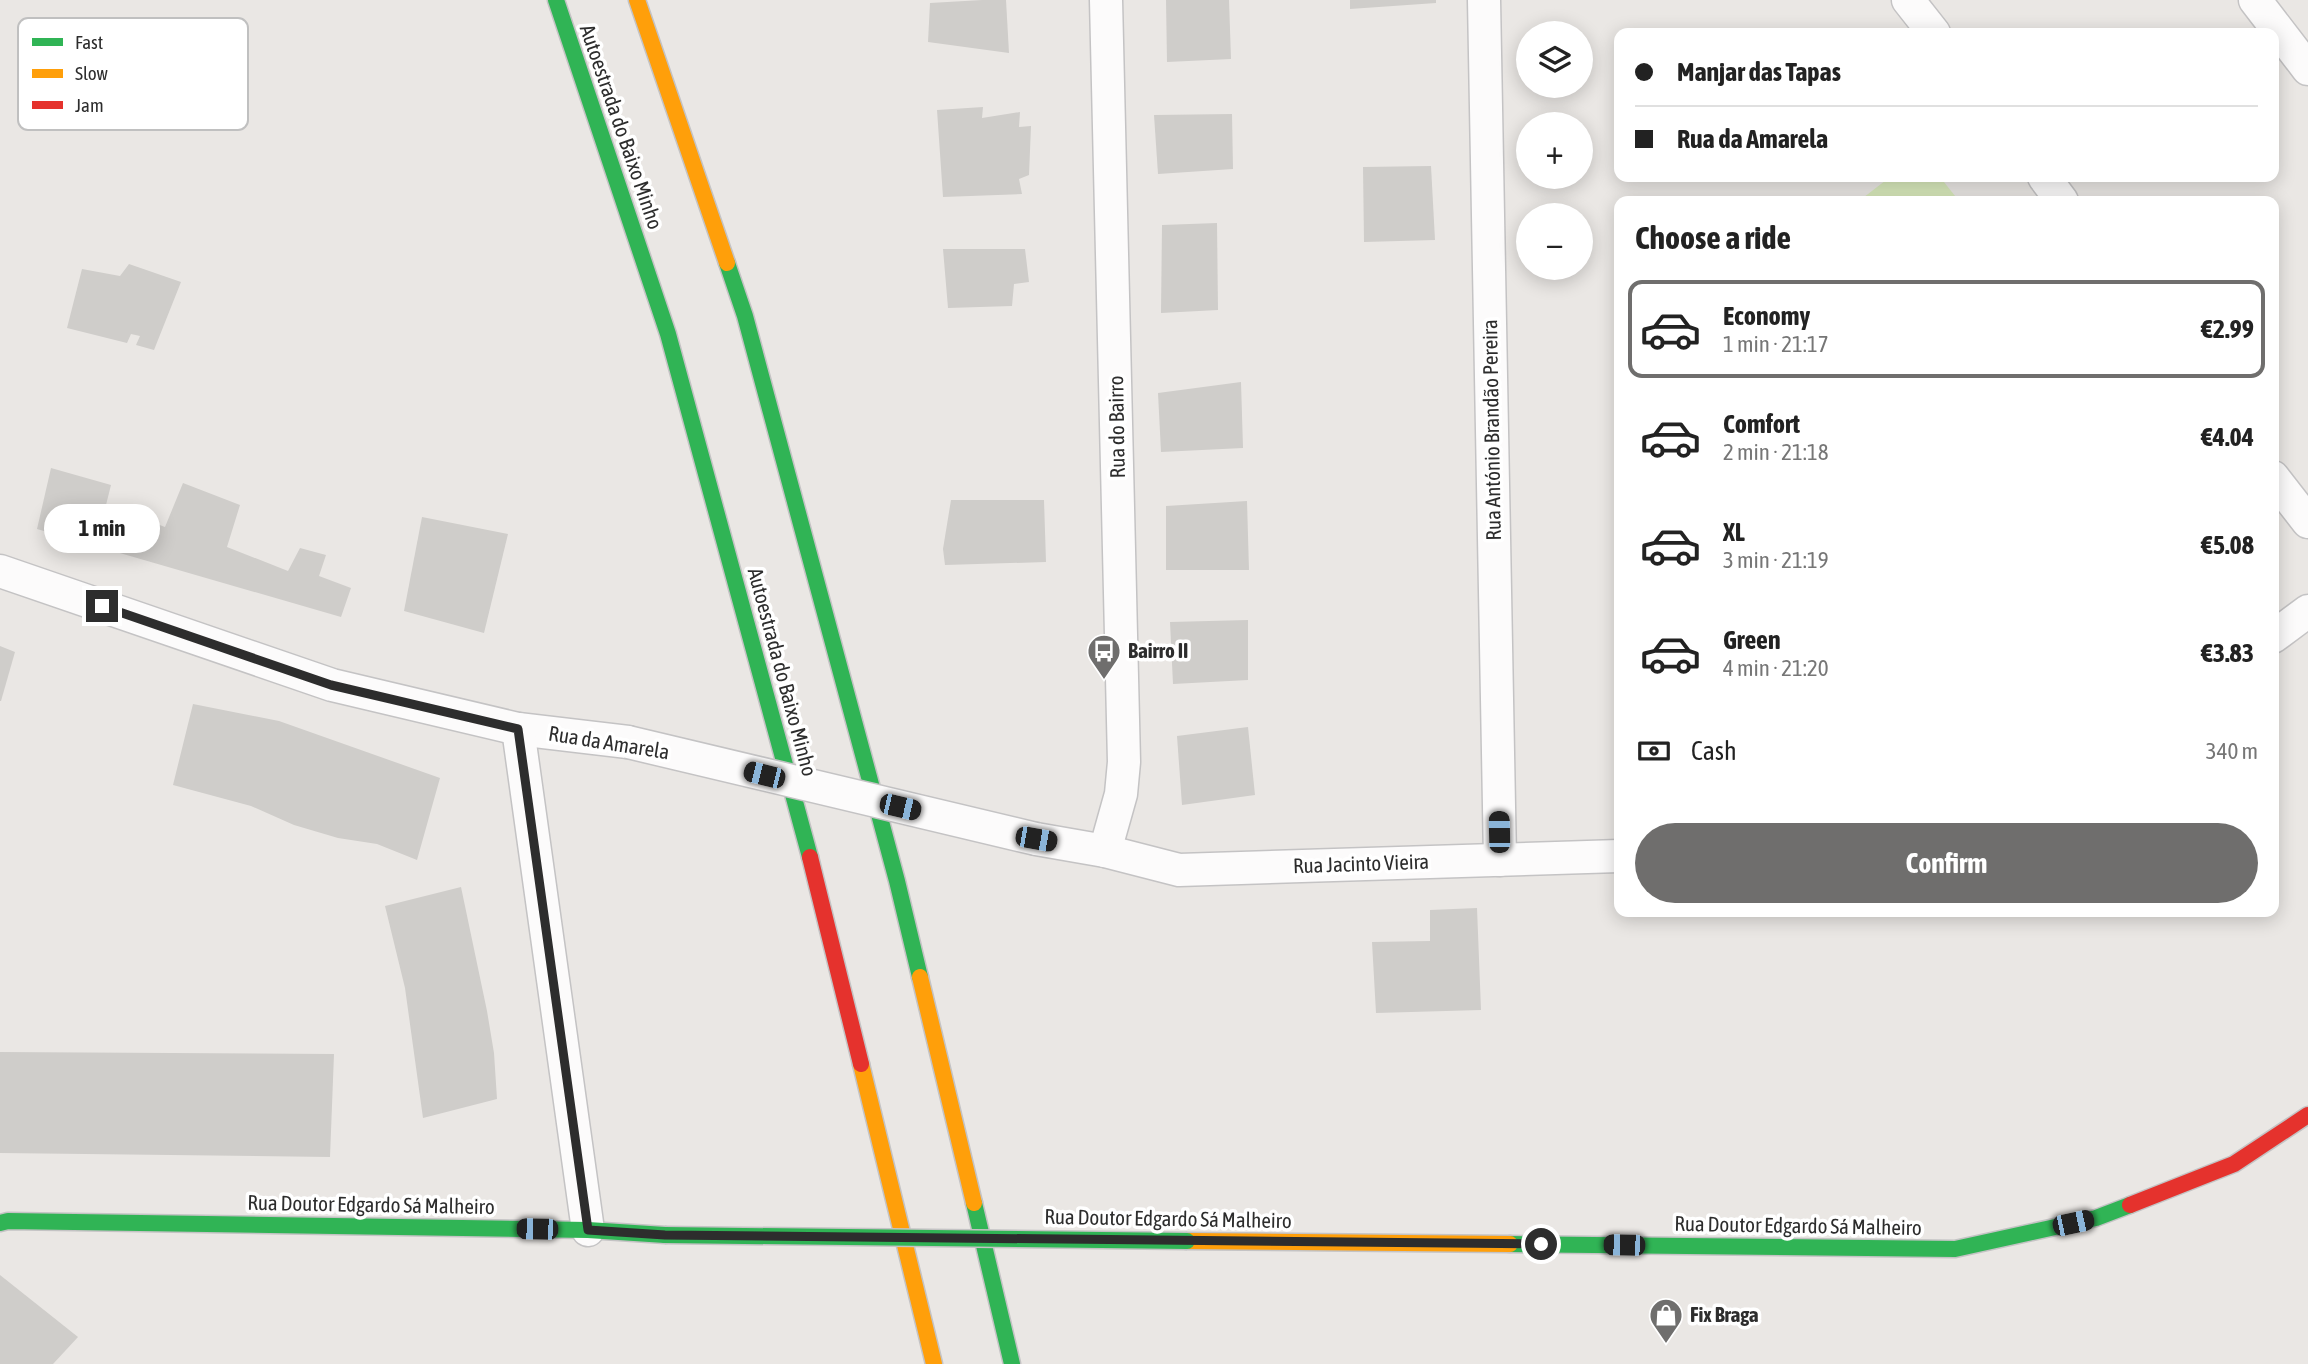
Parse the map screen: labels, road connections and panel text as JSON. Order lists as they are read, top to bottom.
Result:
{
  "streets": {
    "main road": ["Autoestrada do Baixo Minho", "Rua Doutor Edgardo Sá Malheiro"],
    "street": [
      "Rua do Bairro",
      "Rua António Brandão Pereira",
      "Rua da Amarela",
      "Rua Jacinto Vieira"
    ]
  },
  "crossings": [
    ["Rua do Bairro", "Rua da Amarela"],
    ["Rua do Bairro", "Rua Jacinto Vieira"],
    ["Rua António Brandão Pereira", "Rua Jacinto Vieira"],
    ["Rua da Amarela", "Rua Jacinto Vieira"]
  ],
  "places": {
    "bus stop": ["Bairro II"],
    "shop": ["Fix Braga"]
  },
  "legend": ["Fast", "Slow", "Jam"],
  "page": {
    "map_buttons": ["+", "−"],
    "banner": ["Manjar das Tapas", "Rua da Amarela"],
    "heading": "Choose a ride",
    "list": [
      {
        "name": "Economy",
        "note": "1 min · 21:17",
        "value": "€2.99"
      },
      {
        "name": "Comfort",
        "note": "2 min · 21:18",
        "value": "€4.04"
      },
      {
        "name": "XL",
        "note": "3 min · 21:19",
        "value": "€5.08"
      },
      {
        "name": "Green",
        "note": "4 min · 21:20",
        "value": "€3.83"
      }
    ],
    "bubble": "1 min",
    "pay": ["Cash", "340 m"],
    "buttons": "Confirm"
  }
}
